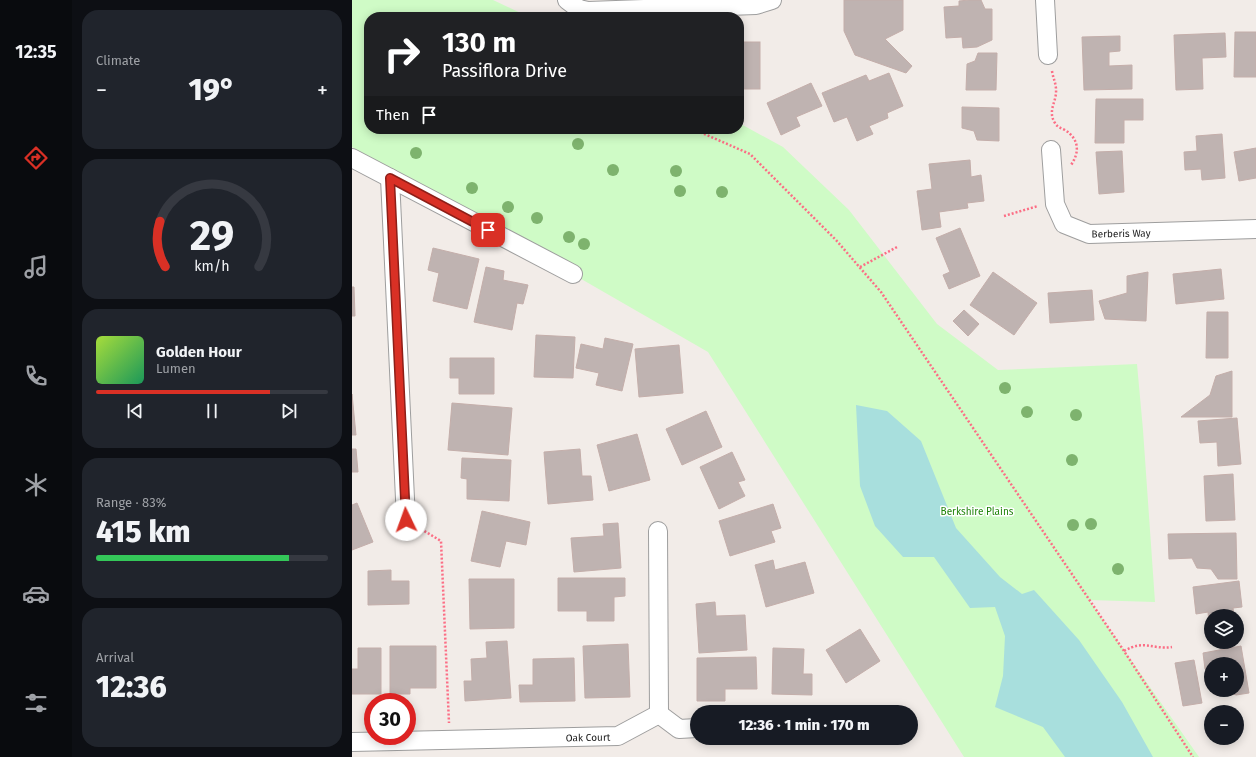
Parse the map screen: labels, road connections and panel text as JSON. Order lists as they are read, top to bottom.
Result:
{
  "streets": {
    "street": ["Berberis Way", "Oak Court"]
  },
  "parks": ["Berkshire Plains"],
  "page": {
    "tabs": "12:35",
    "tile": [
      "Climate",
      ["Range · 83%", "415 km"],
      ["Arrival", "12:36"]
    ],
    "turn": ["130 m", "Passiflora Drive"],
    "heat": ["−", "19°", "+"],
    "then": "Then",
    "song": ["Golden Hour", "Lumen"],
    "map_buttons": ["+", "−"],
    "limit": "30",
    "trip": "12:36 · 1 min · 170 m",
    "gauge": ["29", "km/h"]
  }
}
